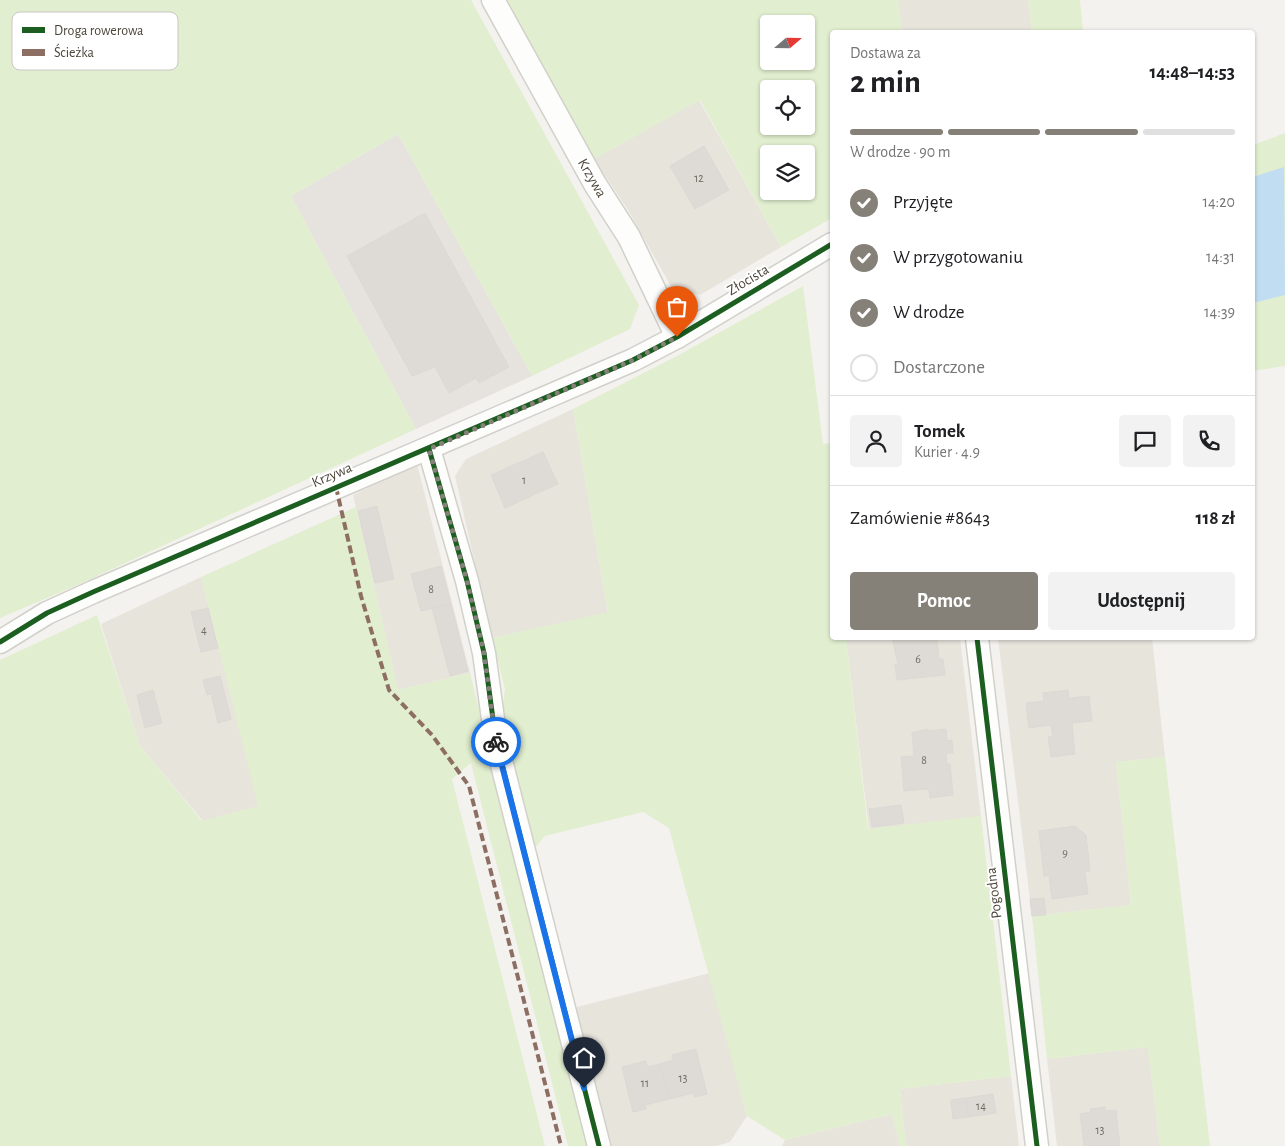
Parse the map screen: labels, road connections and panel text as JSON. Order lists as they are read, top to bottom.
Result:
{
  "streets": {
    "street": ["Krzywa", "Złocista", "Pogodna"]
  },
  "crossings": [
    ["Krzywa", "Złocista"]
  ],
  "house_numbers": [
    "12",
    "1",
    "8",
    "4",
    "6",
    "8",
    "9",
    "13",
    "11",
    "14",
    "13"
  ],
  "legend": ["Droga rowerowa", "Ścieżka"],
  "north": "right",
  "page": {
    "heading": ["2 min", "Dostawa za", "14:48–14:53"],
    "panel": [
      "Tomek",
      "Kurier · 4.9",
      "Zamówienie #8643",
      "118 zł"
    ],
    "bar": "W drodze · 90 m",
    "list": [
      ["Przyjęte", "14:20"],
      ["W przygotowaniu", "14:31"],
      ["W drodze", "14:39"],
      "Dostarczone"
    ],
    "buttons": ["Pomoc", "Udostępnij"]
  }
}
